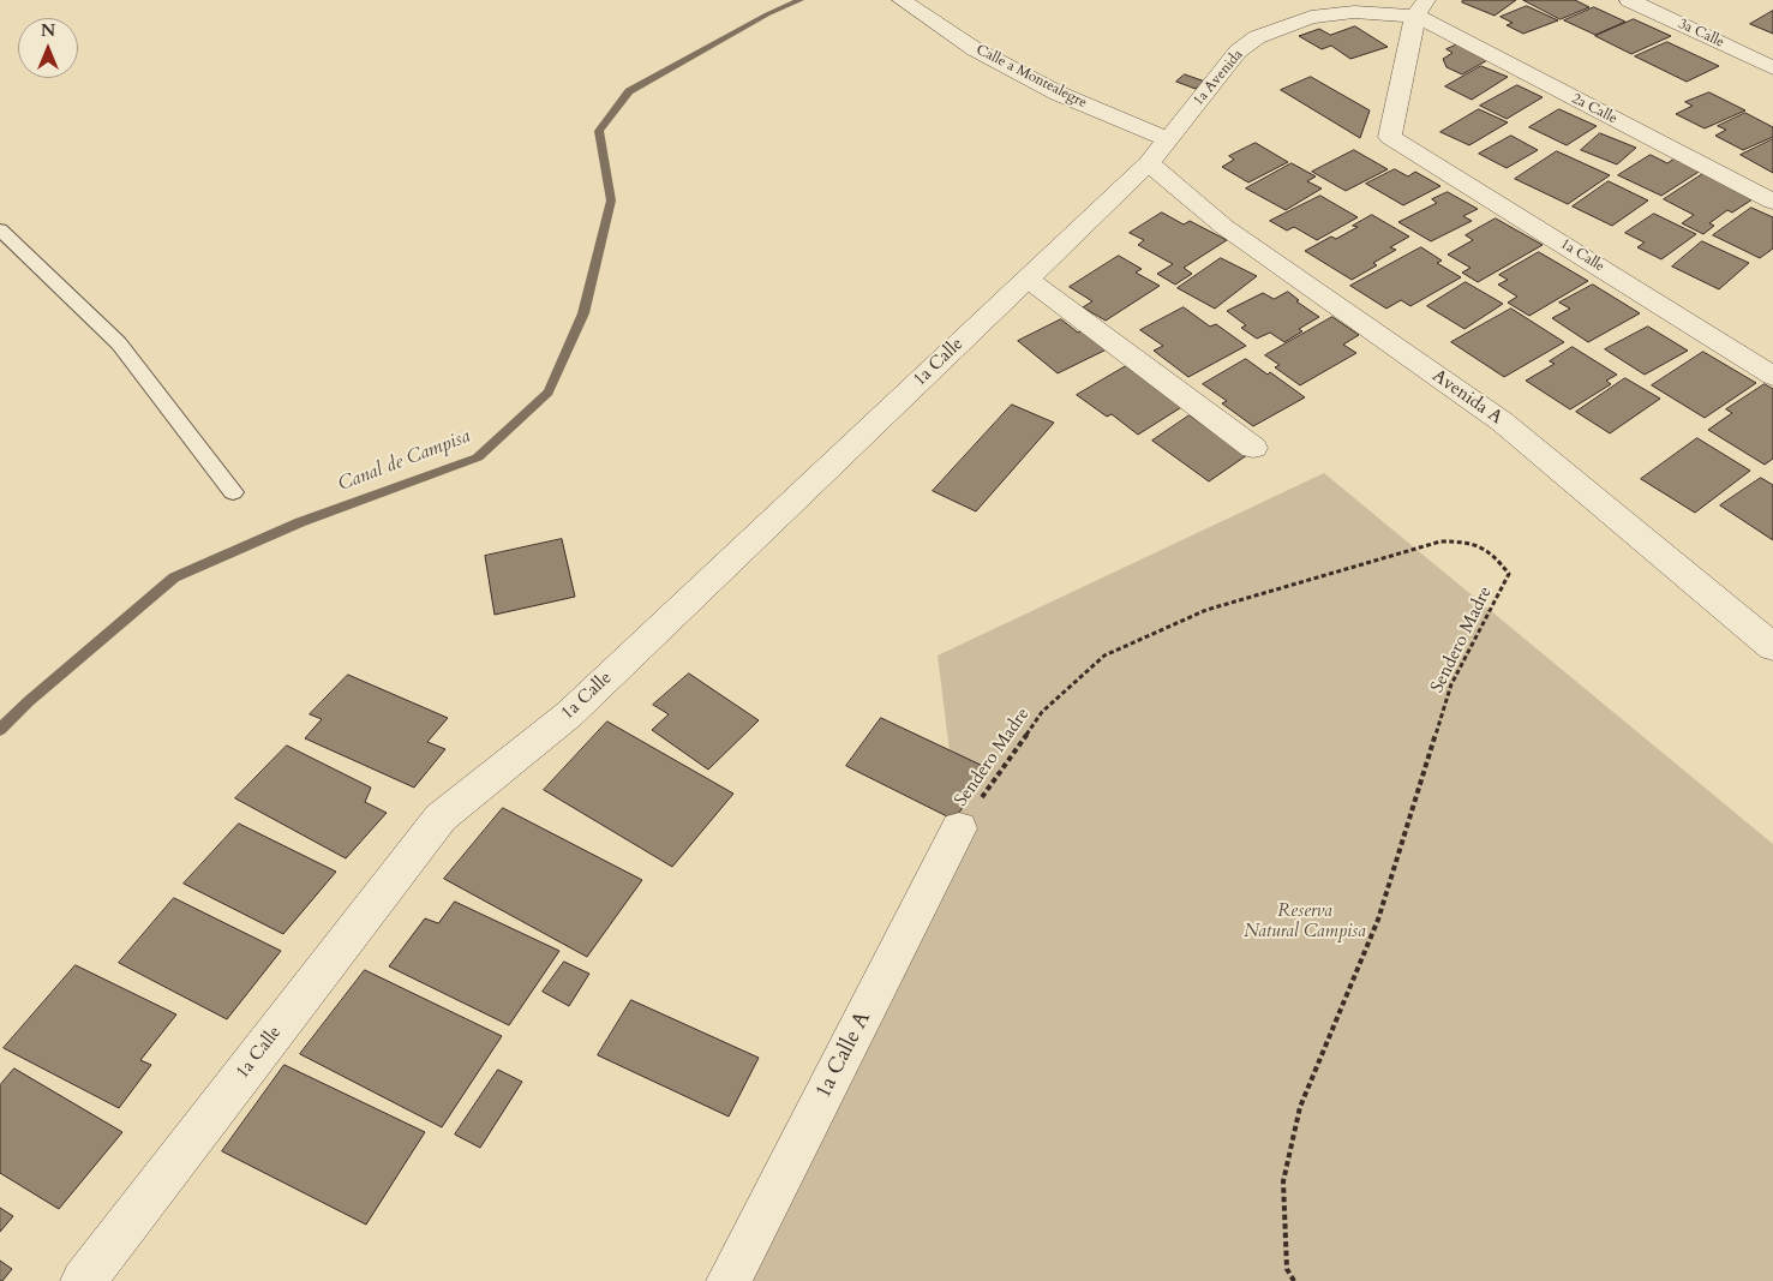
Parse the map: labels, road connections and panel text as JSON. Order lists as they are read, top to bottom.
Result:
{
  "streets": {
    "street": [
      "3a Calle",
      "Calle a Montealegre",
      "1a Avenida",
      "2a Calle",
      "1a Calle",
      "Avenida A",
      "1a Calle A"
    ],
    "path": ["Sendero Madre"]
  },
  "crossings": [
    ["Calle a Montealegre", "1a Avenida"],
    ["Calle a Montealegre", "1a Calle"],
    ["Calle a Montealegre", "Avenida A"],
    ["1a Avenida", "2a Calle"],
    ["1a Avenida", "1a Calle"],
    ["1a Avenida", "Avenida A"],
    ["2a Calle", "1a Calle"],
    ["1a Calle", "Avenida A"],
    ["Sendero Madre", "1a Calle A"]
  ],
  "water": ["Canal de Campisa"],
  "parks": ["Reserva Natural Campisa"],
  "north": "top"
}
